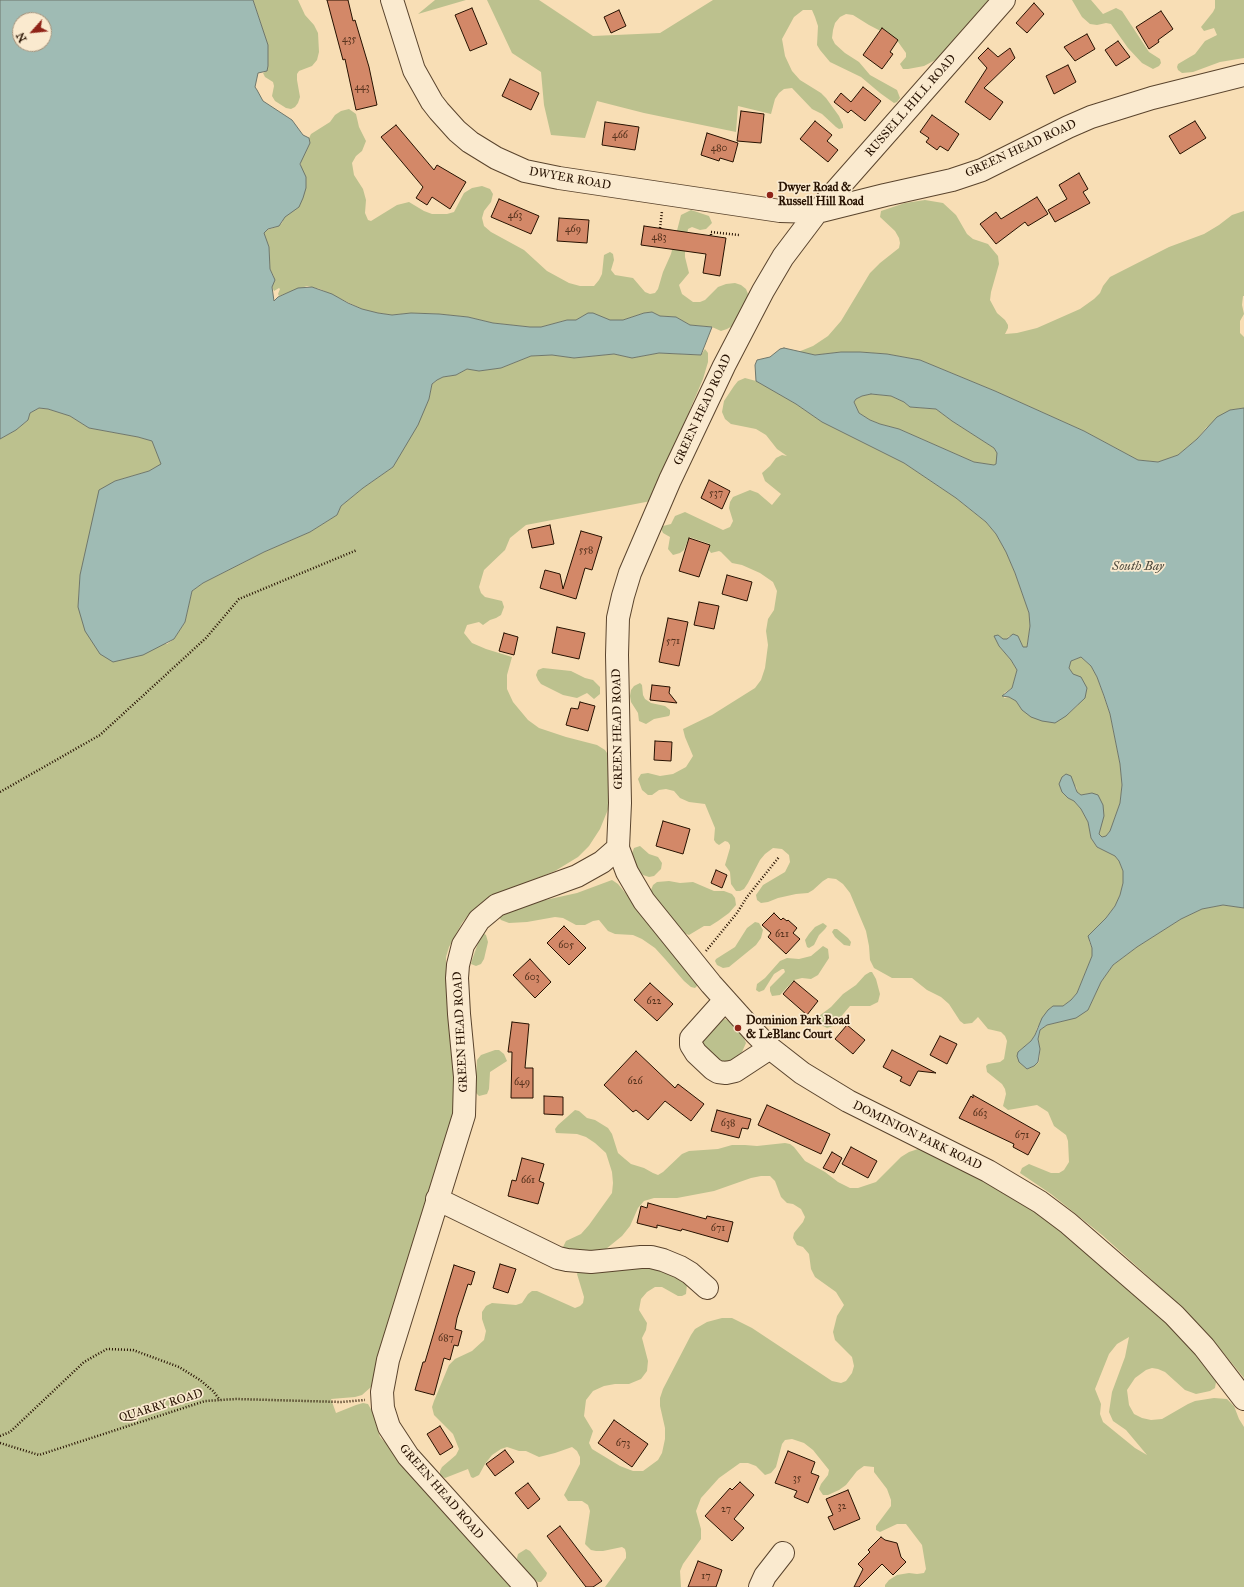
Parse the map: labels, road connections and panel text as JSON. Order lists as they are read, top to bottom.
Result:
{
  "streets": {
    "street": [
      "RUSSELL HILL ROAD",
      "GREEN HEAD ROAD",
      "DWYER ROAD",
      "DOMINION PARK ROAD"
    ],
    "path": ["QUARRY ROAD"]
  },
  "crossings": [
    ["RUSSELL HILL ROAD", "GREEN HEAD ROAD"],
    ["RUSSELL HILL ROAD", "DWYER ROAD"],
    ["GREEN HEAD ROAD", "DWYER ROAD"],
    ["GREEN HEAD ROAD", "DOMINION PARK ROAD"],
    ["GREEN HEAD ROAD", "QUARRY ROAD"]
  ],
  "water": ["South Bay"],
  "places": ["Dwyer Road & Russell Hill Road", "Dominion Park Road & LeBlanc Court"],
  "house_numbers": [
    "435",
    "443",
    "466",
    "480",
    "463",
    "469",
    "483",
    "537",
    "558",
    "571",
    "621",
    "605",
    "603",
    "622",
    "626",
    "649",
    "663",
    "638",
    "671",
    "661",
    "671",
    "687",
    "673",
    "35",
    "32",
    "27",
    "17"
  ],
  "north": "bottom left"
}
